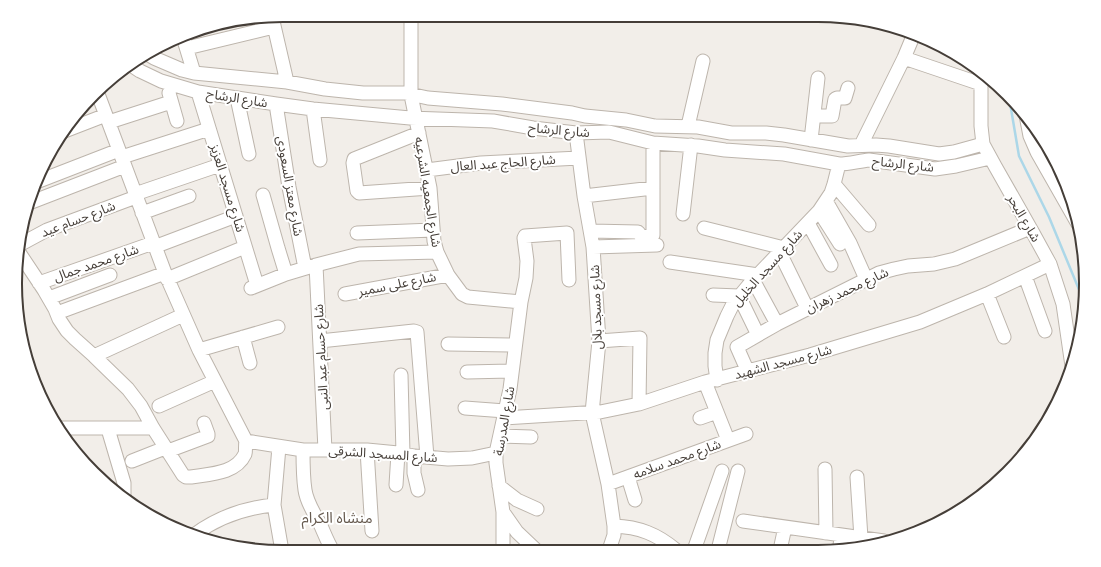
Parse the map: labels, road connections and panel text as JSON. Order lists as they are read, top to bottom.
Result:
{
  "streets": {
    "street": [
      "شارع الرشاح",
      "شارع الحاج عبد العال",
      "شارع معتز السعودى",
      "شارع مسجد العزيز",
      "شارع الجمعيه الشرعيه",
      "شارع البحر",
      "شارع حسام عيد",
      "شارع محمد جمال",
      "شارع مسجد الخليل",
      "شارع على سمير",
      "شارع محمد زهران",
      "شارع مسجد بلال",
      "شارع حسام عبد النبى",
      "شارع مسجد الشهيد",
      "شارع المدرسة",
      "شارع المسجد الشرقى",
      "شارع محمد سلامه"
    ]
  },
  "crossings": [
    ["شارع الرشاح", "شارع معتز السعودى"],
    ["شارع الرشاح", "شارع مسجد العزيز"],
    ["شارع الرشاح", "شارع الجمعيه الشرعيه"],
    ["شارع الرشاح", "شارع البحر"],
    ["شارع الرشاح", "شارع مسجد الخليل"],
    ["شارع الرشاح", "شارع مسجد بلال"],
    ["شارع الحاج عبد العال", "شارع الجمعيه الشرعيه"],
    ["شارع الحاج عبد العال", "شارع مسجد بلال"],
    ["شارع معتز السعودى", "شارع حسام عبد النبى"],
    ["شارع مسجد العزيز", "شارع حسام عيد"],
    ["شارع مسجد العزيز", "شارع محمد جمال"],
    ["شارع الجمعيه الشرعيه", "شارع على سمير"],
    ["شارع الجمعيه الشرعيه", "شارع المدرسة"],
    ["شارع البحر", "شارع محمد زهران"],
    ["شارع البحر", "شارع مسجد الشهيد"],
    ["شارع مسجد الخليل", "شارع مسجد الشهيد"],
    ["شارع مسجد الخليل", "شارع محمد سلامه"],
    ["شارع محمد زهران", "شارع مسجد الشهيد"],
    ["شارع مسجد بلال", "شارع مسجد الشهيد"],
    ["شارع مسجد بلال", "شارع محمد سلامه"],
    ["شارع حسام عبد النبى", "شارع المسجد الشرقى"],
    ["شارع مسجد الشهيد", "شارع المدرسة"],
    ["شارع المدرسة", "شارع المسجد الشرقى"]
  ],
  "districts": ["منشاه الكرام"]
}
